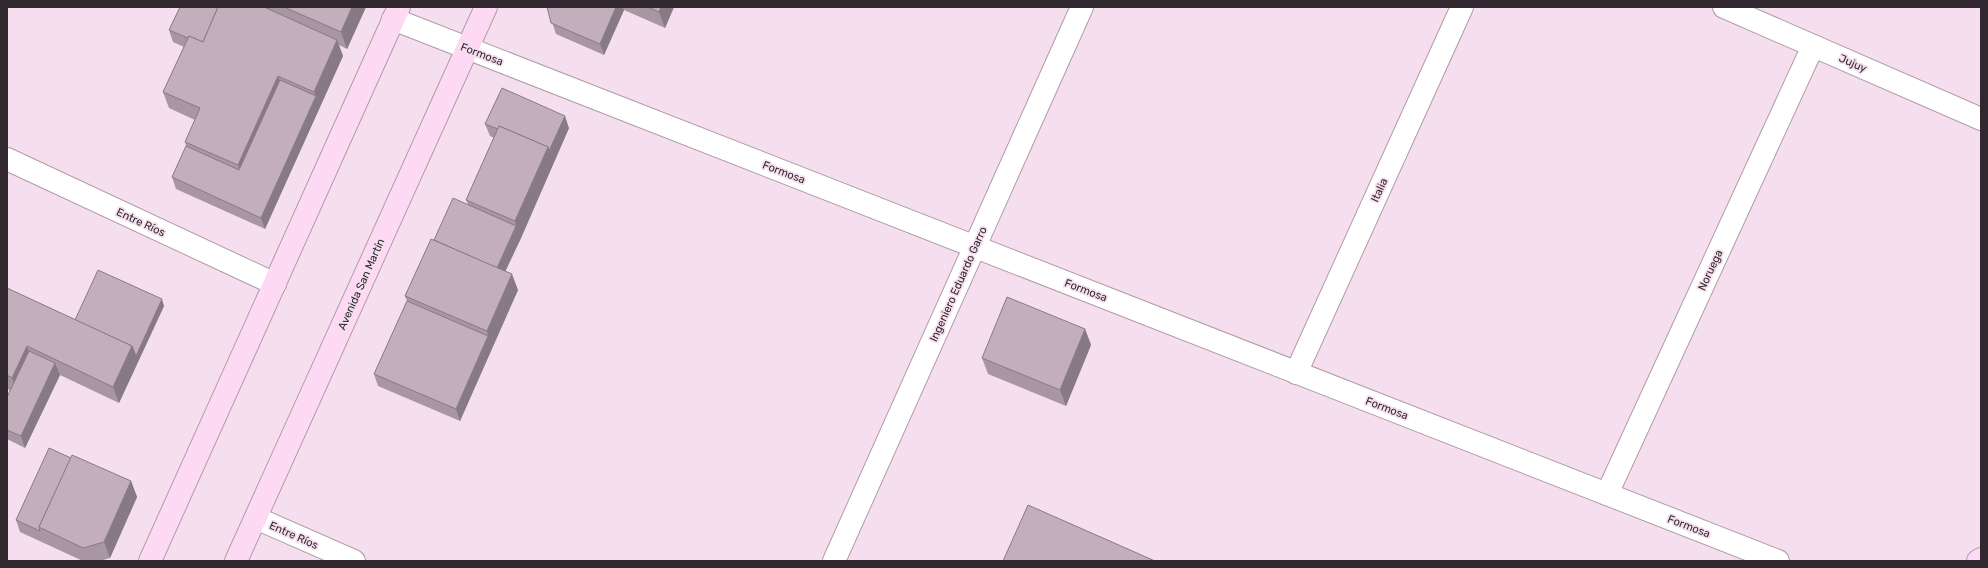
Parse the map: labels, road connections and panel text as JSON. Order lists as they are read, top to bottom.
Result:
{
  "streets": {
    "main road": ["Avenida San Martín"],
    "street": [
      "Formosa",
      "Jujuy",
      "Italia",
      "Entre Ríos",
      "Noruega",
      "Ingeniero Eduardo Garro"
    ]
  },
  "crossings": [
    ["Formosa", "Italia"],
    ["Formosa", "Noruega"],
    ["Formosa", "Avenida San Martín"],
    ["Formosa", "Ingeniero Eduardo Garro"],
    ["Jujuy", "Noruega"],
    ["Entre Ríos", "Avenida San Martín"]
  ]
}
